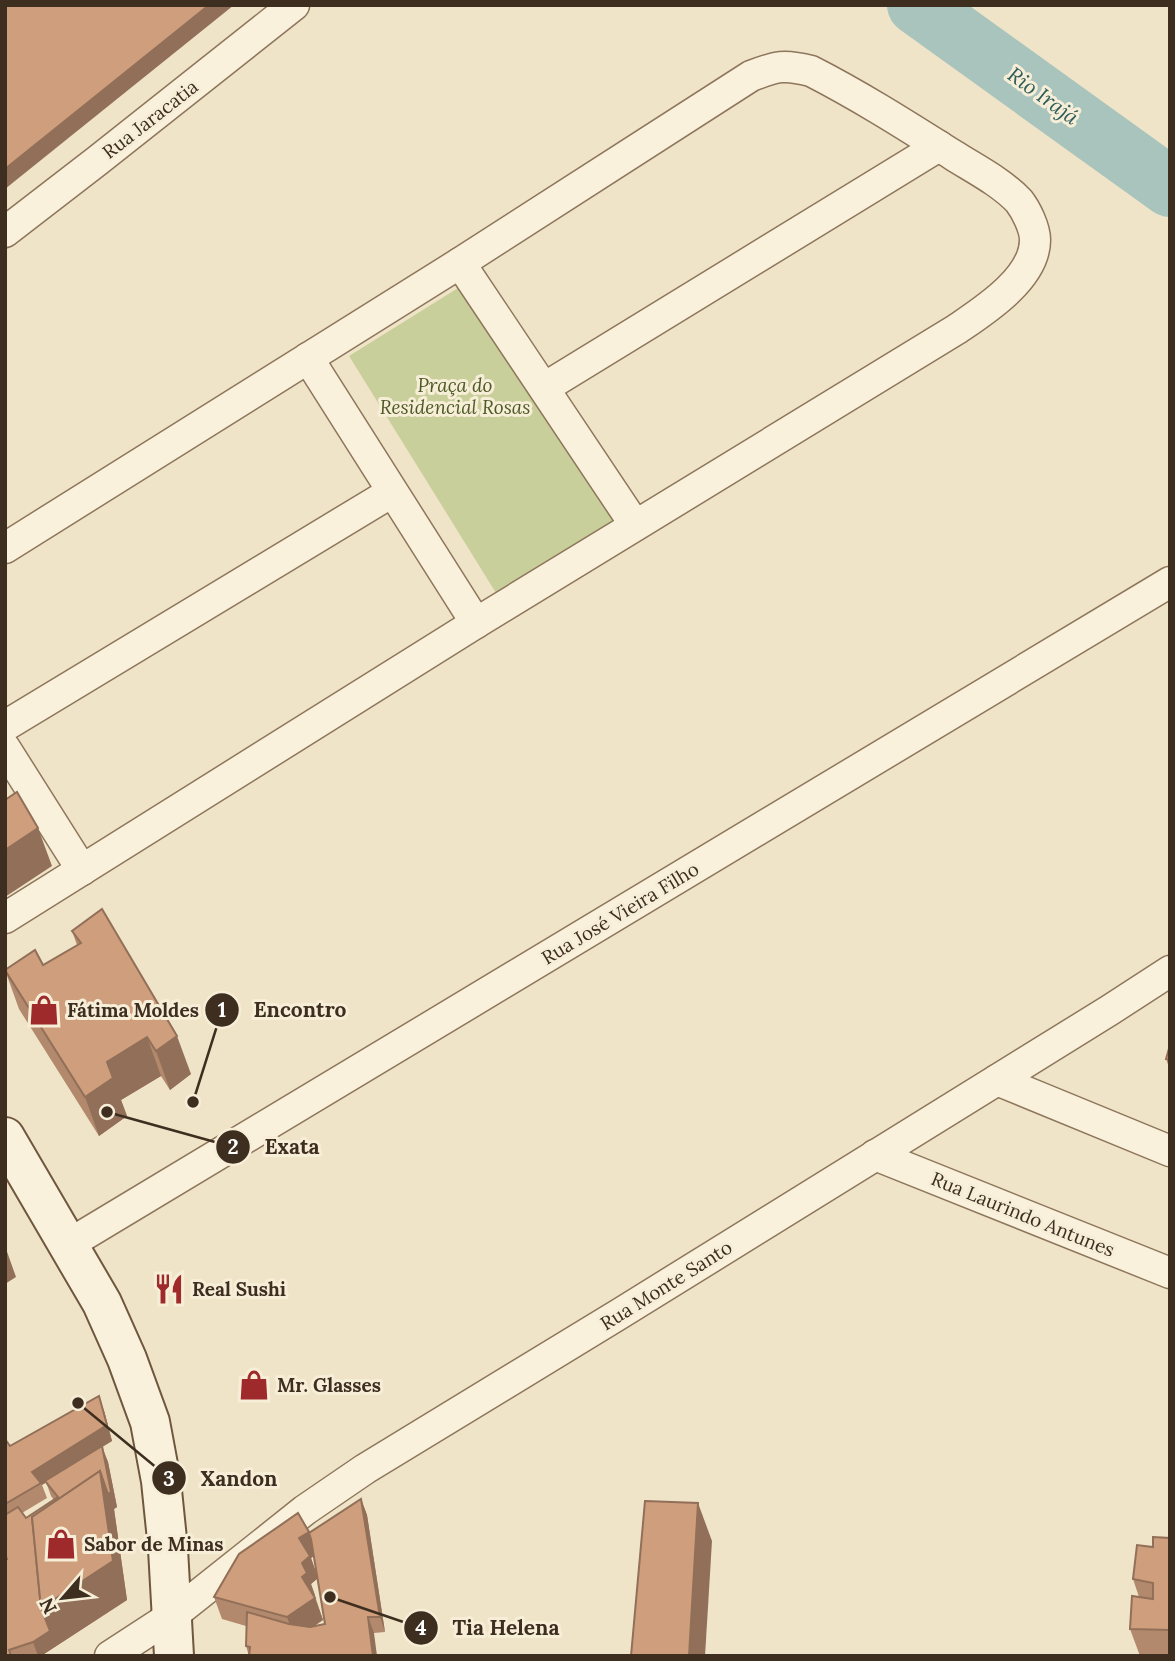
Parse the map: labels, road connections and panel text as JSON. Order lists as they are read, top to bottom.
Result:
{
  "streets": {
    "street": [
      "Rua Jaracatia",
      "Rua José Vieira Filho",
      "Rua Laurindo Antunes",
      "Rua Monte Santo"
    ]
  },
  "crossings": [
    ["Rua Laurindo Antunes", "Rua Monte Santo"]
  ],
  "water": ["Rio Irajá"],
  "parks": ["Praça do Residencial Rosas"],
  "places": {
    "shop": ["Fátima Moldes", "Mr. Glasses", "Sabor de Minas"],
    "other": [
      "Encontro",
      "Exata",
      "Xandon",
      "Tia Helena"
    ],
    "restaurant": ["Real Sushi"]
  },
  "north": "bottom left"
}
